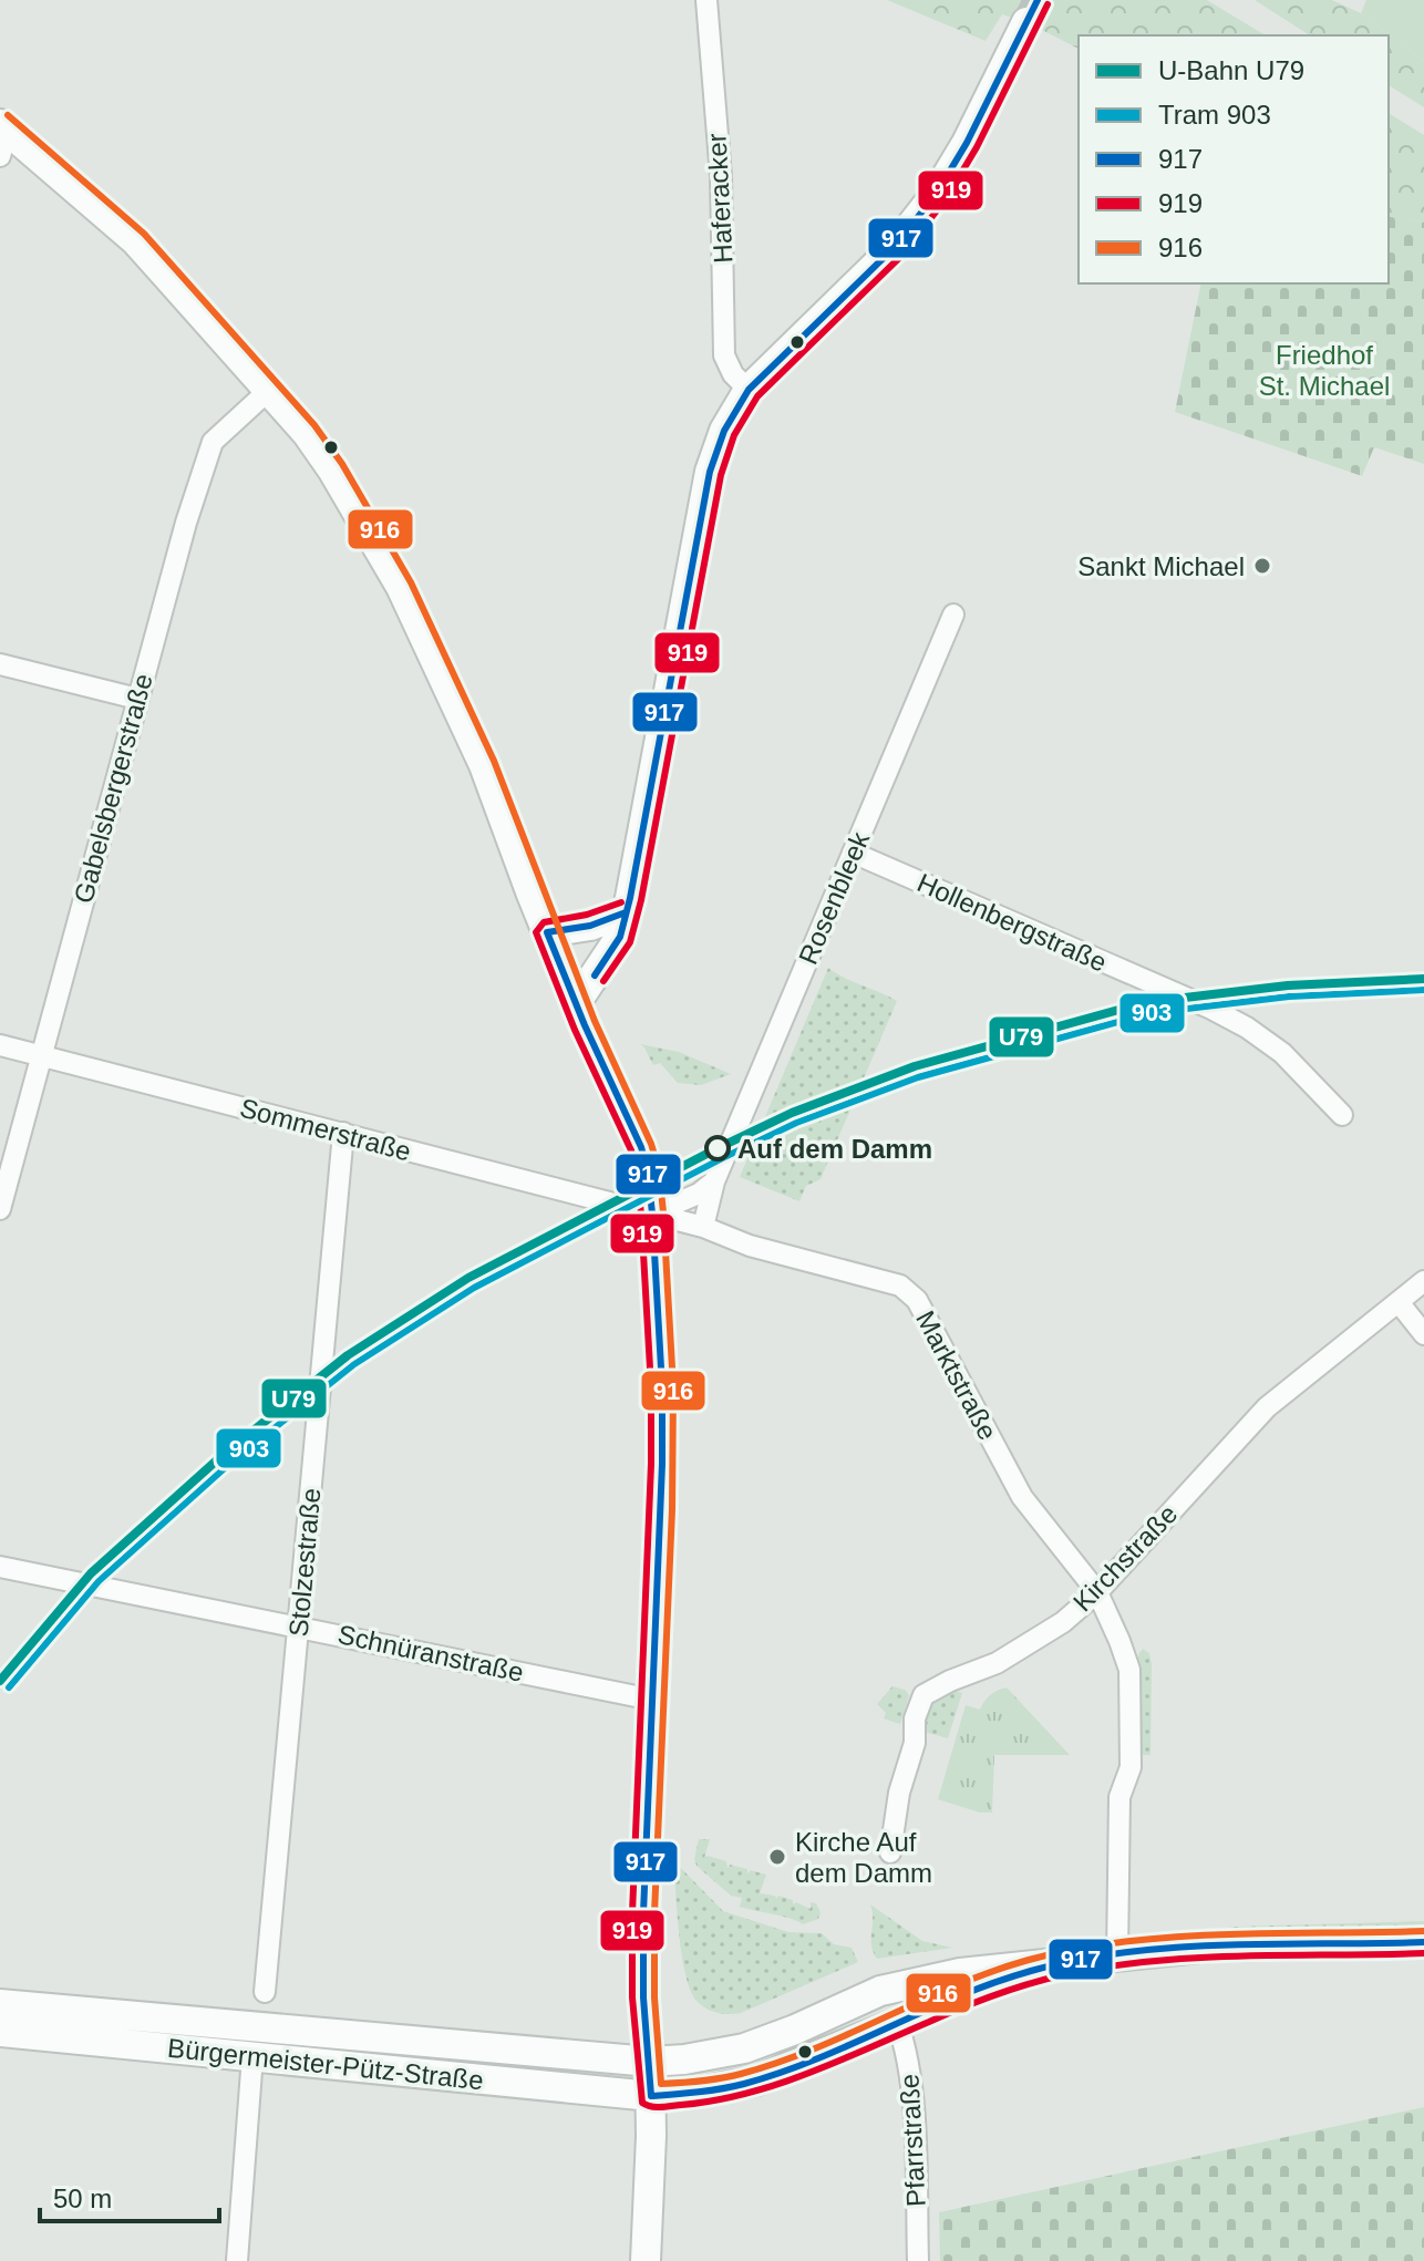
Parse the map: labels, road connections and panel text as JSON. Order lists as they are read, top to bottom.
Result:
{
  "streets": {
    "street": [
      "Haferacker",
      "Gabelsbergerstraße",
      "Rosenbleek",
      "Hollenbergstraße",
      "Sommerstraße",
      "Marktstraße",
      "Kirchstraße",
      "Stolzestraße",
      "Schnüranstraße",
      "Bürgermeister-Pütz-Straße",
      "Pfarrstraße"
    ]
  },
  "crossings": [
    ["Gabelsbergerstraße", "Sommerstraße"],
    ["Rosenbleek", "Hollenbergstraße"],
    ["Rosenbleek", "Marktstraße"],
    ["Sommerstraße", "Marktstraße"],
    ["Sommerstraße", "Stolzestraße"],
    ["Marktstraße", "Kirchstraße"],
    ["Stolzestraße", "Schnüranstraße"],
    ["Bürgermeister-Pütz-Straße", "Pfarrstraße"]
  ],
  "parks": ["Friedhof St. Michael"],
  "places": ["Sankt Michael", "Auf dem Damm", "Kirche Auf dem Damm"],
  "lines": [
    "transit line 917",
    "transit line 919",
    "transit line 916",
    "metro line U79",
    "tram line 903"
  ],
  "legend": [
    "U-Bahn U79",
    "Tram 903",
    "917",
    "919",
    "916"
  ],
  "scale_bar": "50 m"
}
